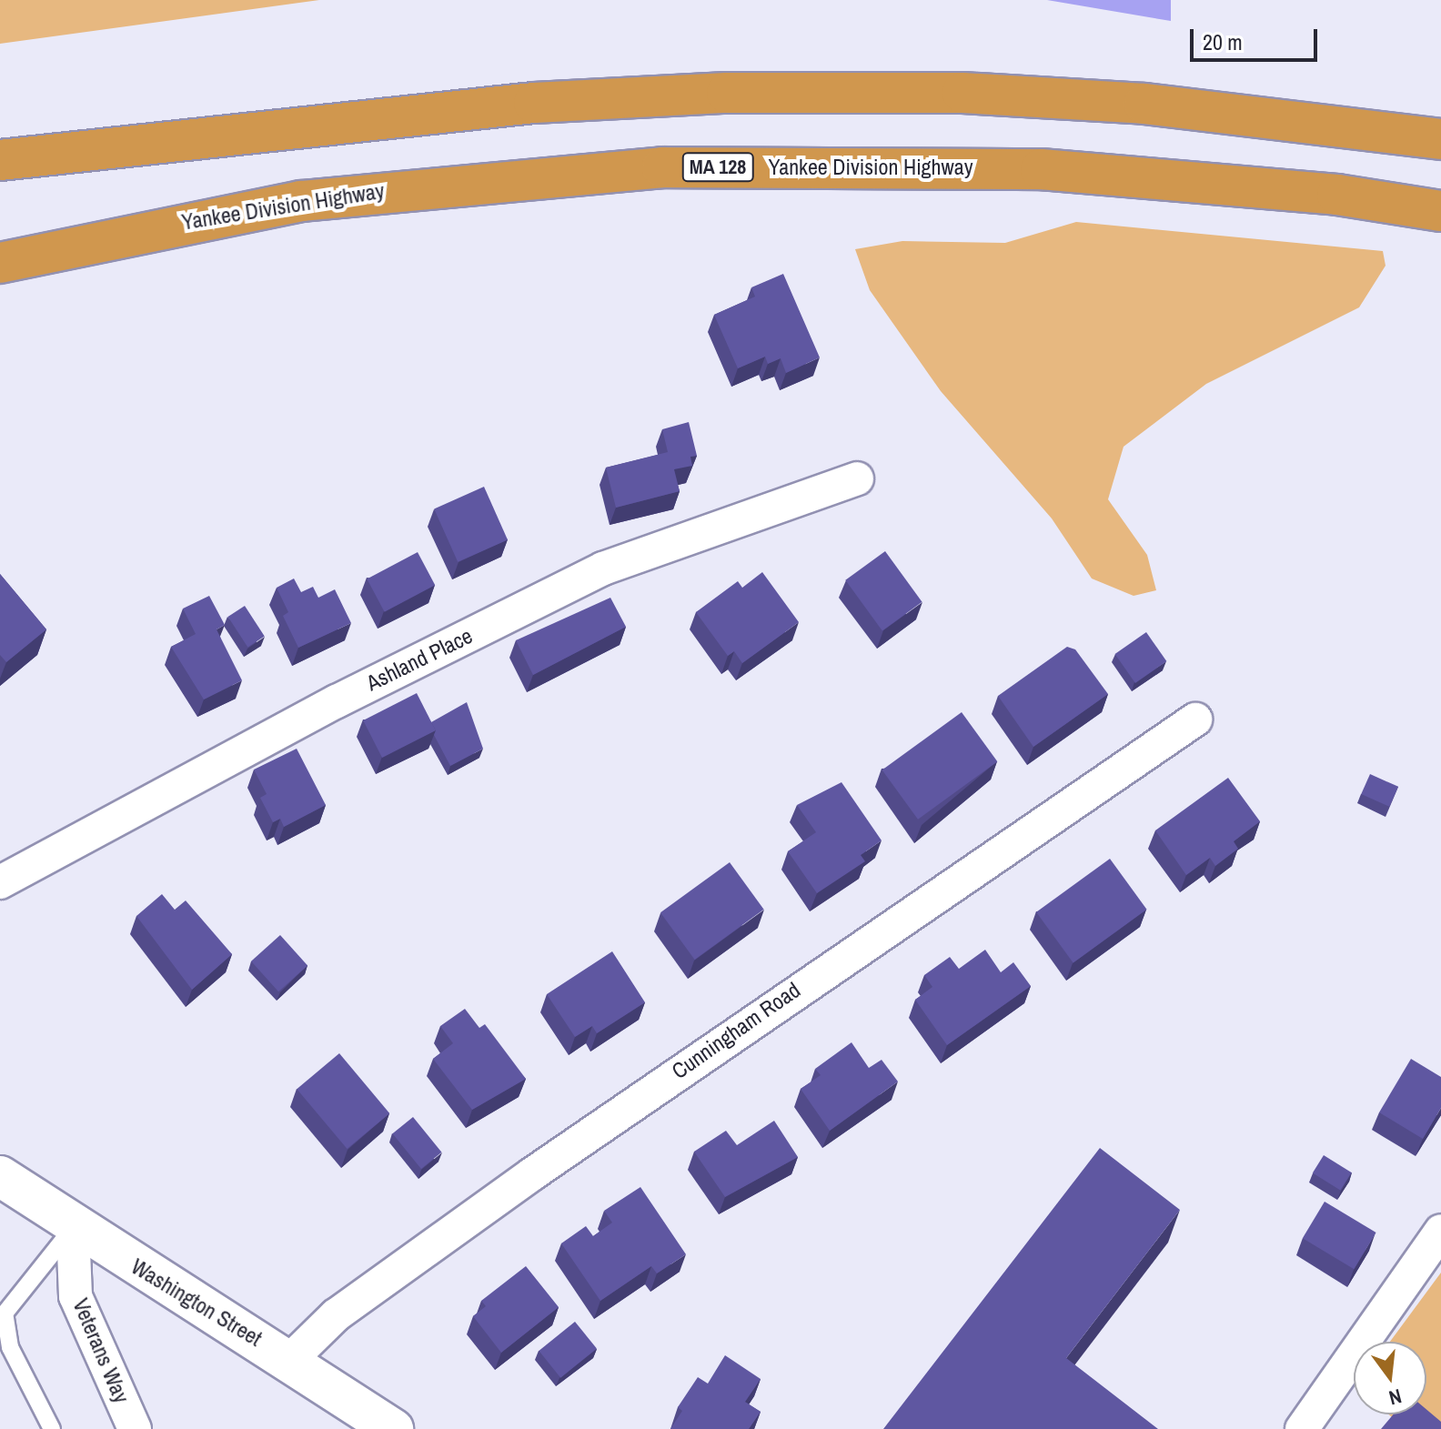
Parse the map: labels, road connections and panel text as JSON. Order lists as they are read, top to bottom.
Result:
{
  "streets": {
    "highway": ["MA 128", "Yankee Division Highway"],
    "main road": ["Washington Street"],
    "street": ["Ashland Place", "Cunningham Road", "Veterans Way"]
  },
  "crossings": [
    ["Cunningham Road", "Washington Street"],
    ["Washington Street", "Veterans Way"]
  ],
  "scale_bar": "20 m",
  "north": "bottom"
}
